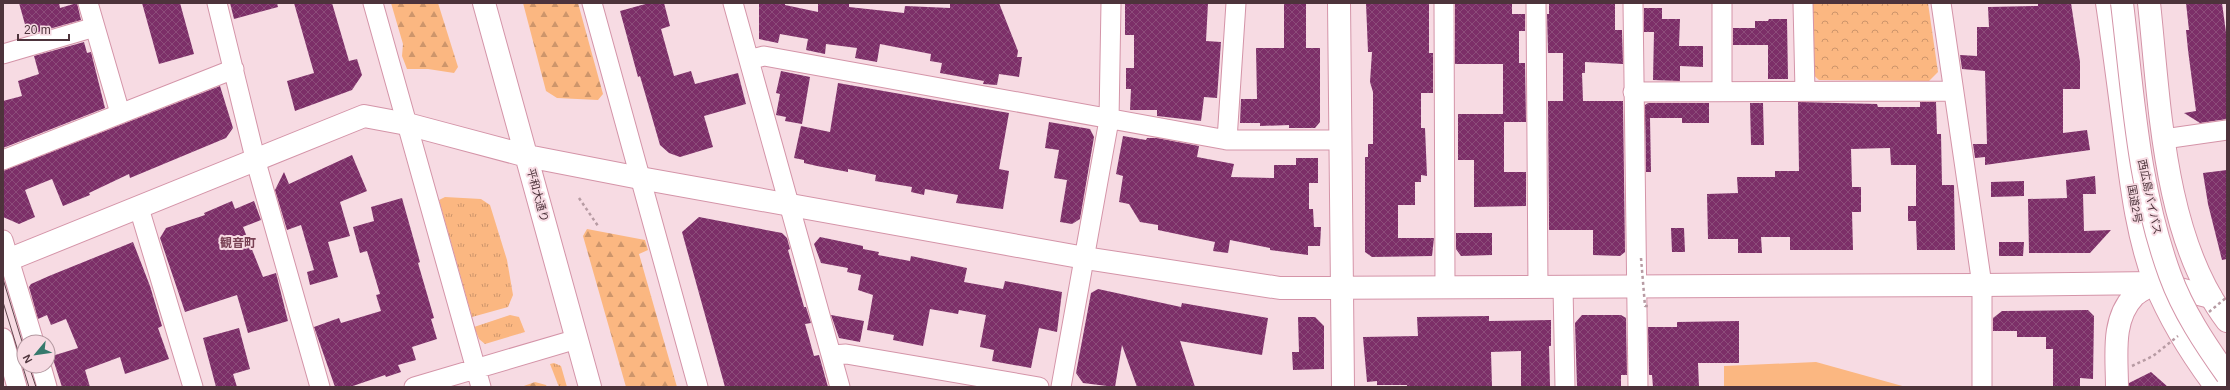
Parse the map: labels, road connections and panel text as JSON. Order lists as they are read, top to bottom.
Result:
{
  "streets": {
    "main road": ["平和大通り", "西広島バイパス", "国道2号"]
  },
  "districts": ["観音町"],
  "scale_bar": "20 m",
  "north": "bottom left"
}
